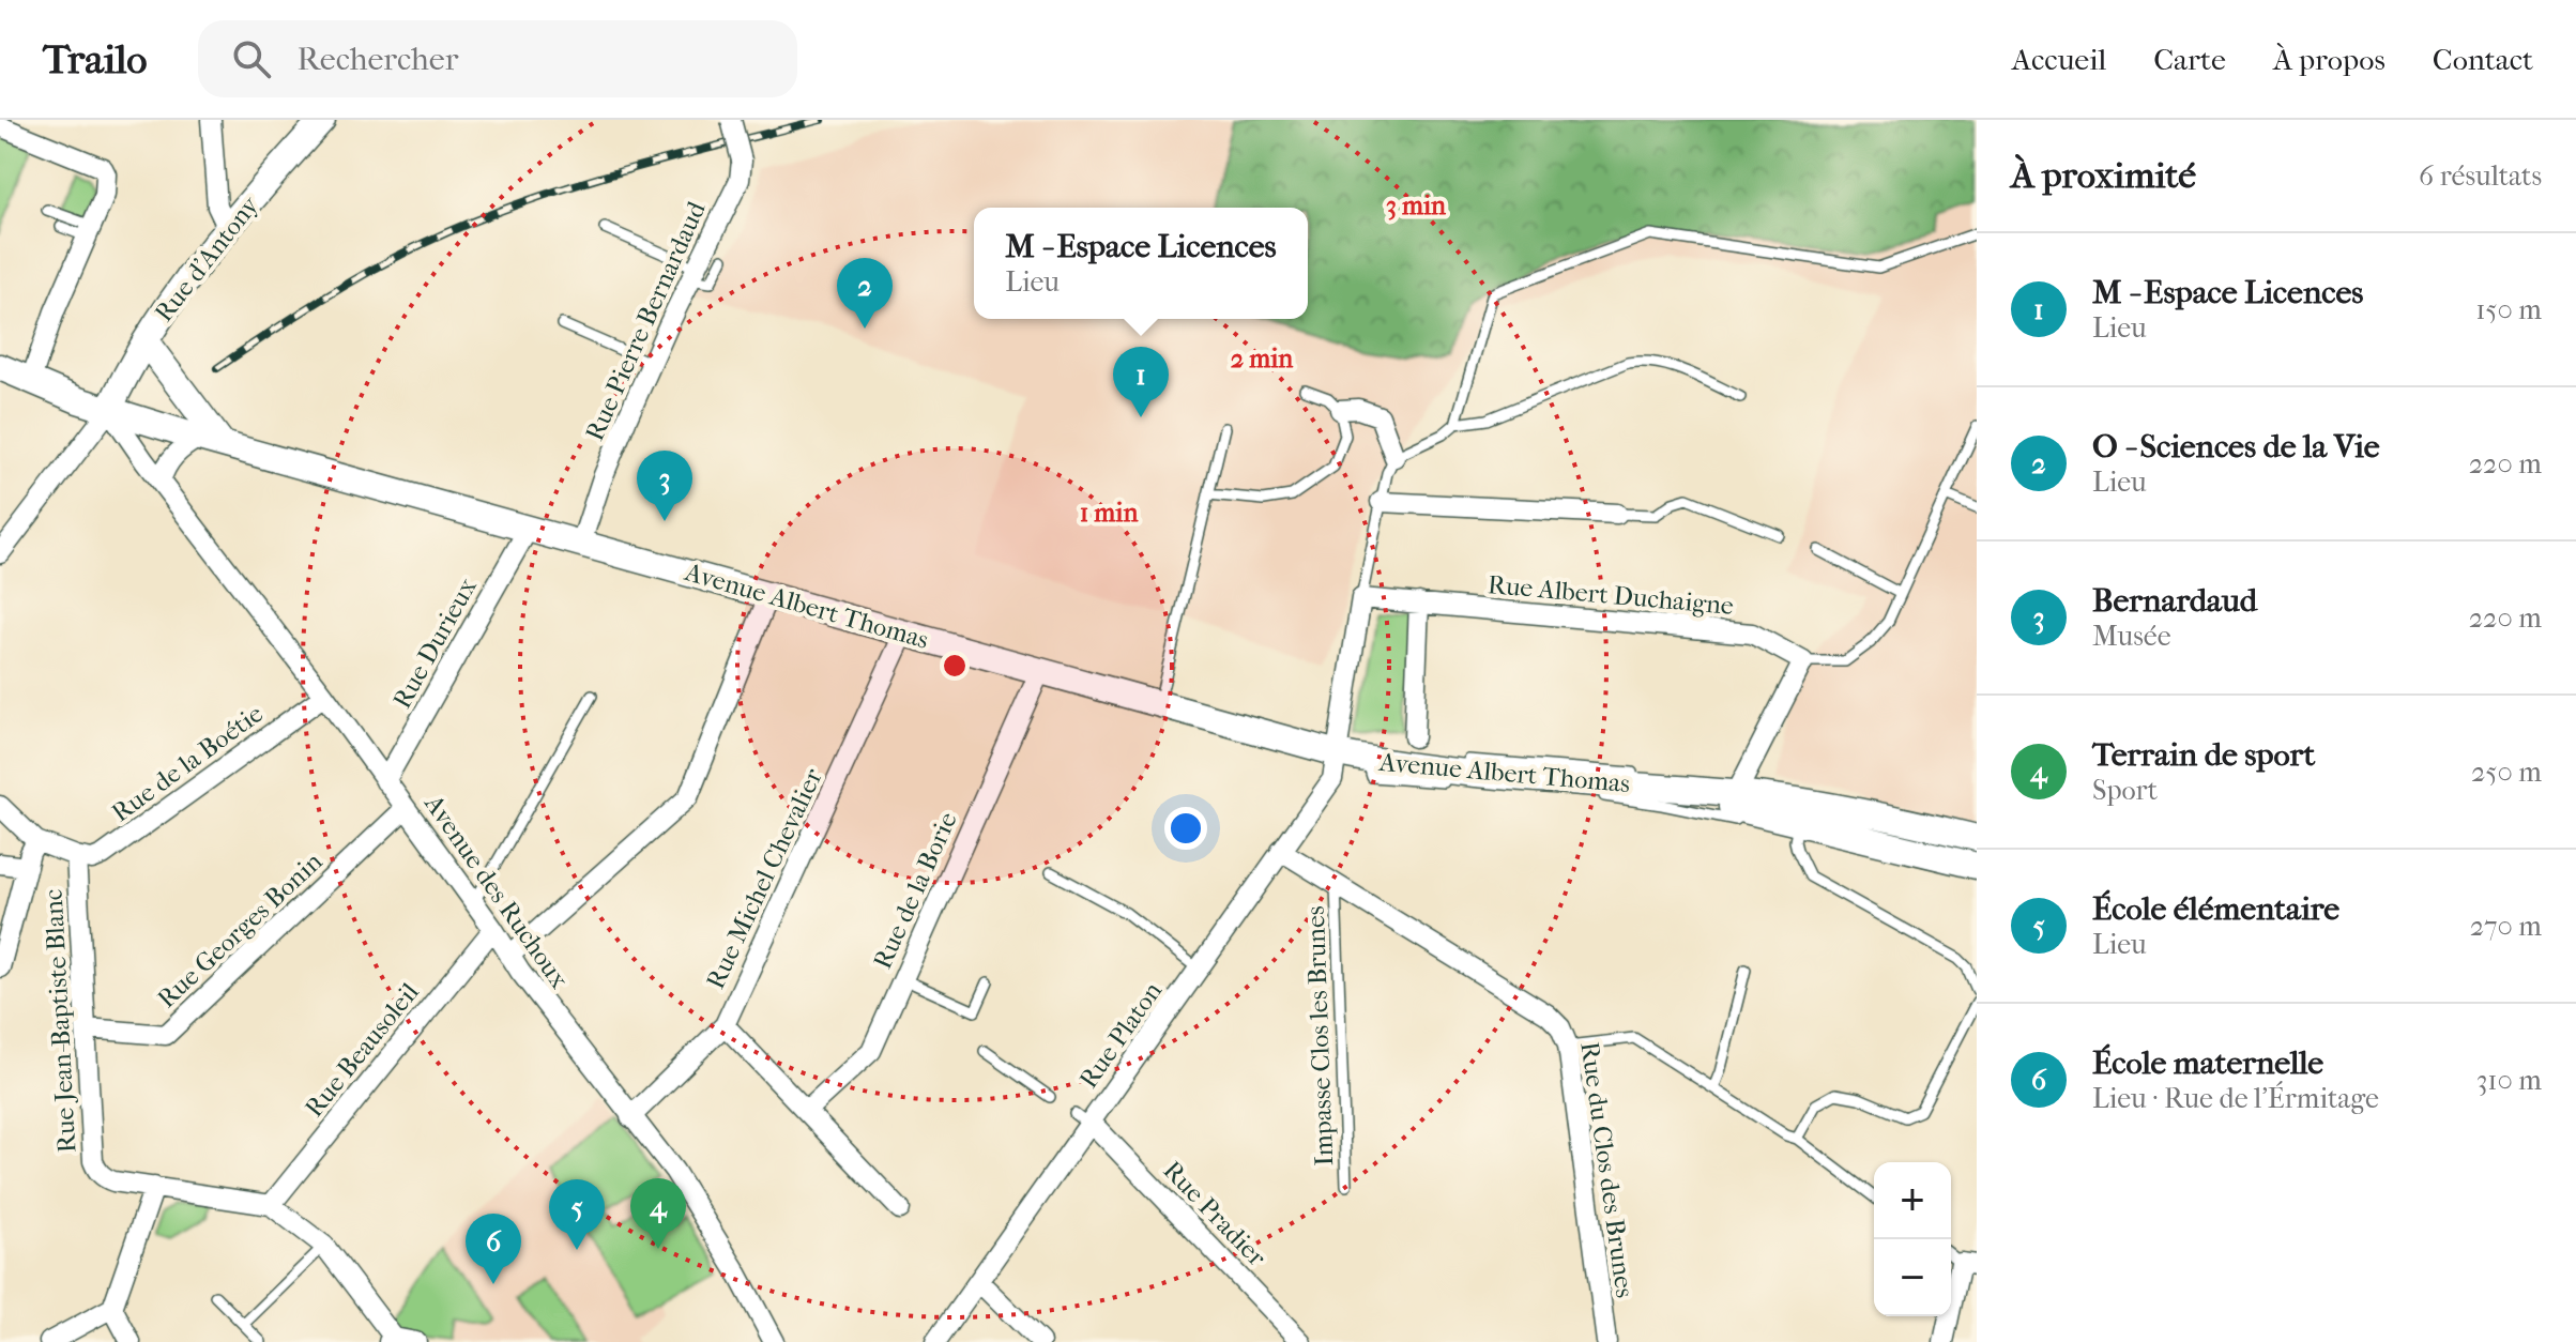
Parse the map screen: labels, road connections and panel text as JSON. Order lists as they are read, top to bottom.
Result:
{
  "streets": {
    "street": [
      "Rue d'Antony",
      "Rue Pierre Bernardaud",
      "Rue Albert Duchaigne",
      "Avenue Albert Thomas",
      "Rue Durieux",
      "Rue de la Boétie",
      "Rue Michel Chevalier",
      "Rue de la Borie",
      "Avenue des Ruchoux",
      "Rue Georges Bonin",
      "Rue Jean-Baptiste Blanc",
      "Rue Platon",
      "Rue Beausoleil",
      "Rue du Clos des Brunes",
      "Rue Pradier"
    ],
    "lane": ["Impasse Clos les Brunes"]
  },
  "crossings": [
    ["Rue d'Antony", "Avenue Albert Thomas"],
    ["Rue d'Antony", "Avenue des Ruchoux"],
    ["Rue Pierre Bernardaud", "Avenue Albert Thomas"],
    ["Rue Albert Duchaigne", "Rue Platon"],
    ["Avenue Albert Thomas", "Rue Durieux"],
    ["Avenue Albert Thomas", "Rue Michel Chevalier"],
    ["Avenue Albert Thomas", "Rue de la Borie"],
    ["Avenue Albert Thomas", "Avenue des Ruchoux"],
    ["Avenue Albert Thomas", "Rue Platon"],
    ["Rue Durieux", "Avenue des Ruchoux"],
    ["Rue de la Boétie", "Avenue des Ruchoux"],
    ["Rue de la Boétie", "Rue Jean-Baptiste Blanc"],
    ["Rue Michel Chevalier", "Avenue des Ruchoux"],
    ["Avenue des Ruchoux", "Rue Georges Bonin"],
    ["Avenue des Ruchoux", "Rue Beausoleil"],
    ["Rue Georges Bonin", "Rue Jean-Baptiste Blanc"],
    ["Rue Jean-Baptiste Blanc", "Rue Beausoleil"],
    ["Rue Platon", "Rue du Clos des Brunes"],
    ["Rue Platon", "Rue Pradier"],
    ["Impasse Clos les Brunes", "Rue du Clos des Brunes"]
  ],
  "page": {
    "header": "Trailo",
    "search": "Rechercher",
    "nav": [
      "Accueil",
      "Carte",
      "À propos",
      "Contact"
    ],
    "heading": ["À proximité", "6 résultats"],
    "popup": ["M - Espace Licences", "Lieu"],
    "list": [
      {
        "mark": "1",
        "name": "M - Espace Licences",
        "note": "Lieu",
        "value": "150 m"
      },
      {
        "mark": "2",
        "name": "O - Sciences de la Vie",
        "note": "Lieu",
        "value": "220 m"
      },
      {
        "mark": "3",
        "name": "Bernardaud",
        "note": "Musée",
        "value": "220 m"
      },
      {
        "mark": "4",
        "name": "Terrain de sport",
        "note": "Sport",
        "value": "250 m"
      },
      {
        "mark": "5",
        "name": "École élémentaire",
        "note": "Lieu",
        "value": "270 m"
      },
      {
        "mark": "6",
        "name": "École maternelle",
        "note": "Lieu · Rue de l'Érmitage",
        "value": "310 m"
      }
    ],
    "pins": [
      "2",
      "1",
      "3",
      "4",
      "5",
      "6"
    ],
    "map_buttons": ["+", "−"]
  },
  "rings": ["3 min", "2 min", "1 min"]
}
